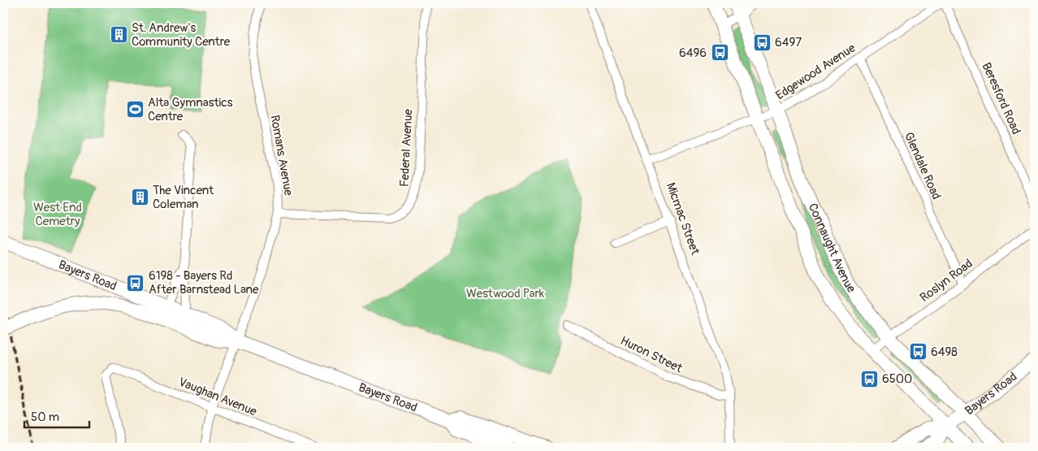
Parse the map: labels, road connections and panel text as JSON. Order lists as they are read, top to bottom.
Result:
{
  "streets": {
    "main road": ["Connaught Avenue", "Bayers Road"],
    "street": [
      "Edgewood Avenue",
      "Beresford Road",
      "Federal Avenue",
      "Romans Avenue",
      "Glendale Road",
      "Micmac Street",
      "Roslyn Road",
      "Huron Street",
      "Vaughan Avenue"
    ]
  },
  "crossings": [
    ["Edgewood Avenue", "Glendale Road"],
    ["Edgewood Avenue", "Micmac Street"],
    ["Edgewood Avenue", "Connaught Avenue"],
    ["Federal Avenue", "Romans Avenue"],
    ["Romans Avenue", "Bayers Road"],
    ["Romans Avenue", "Vaughan Avenue"],
    ["Glendale Road", "Roslyn Road"],
    ["Micmac Street", "Huron Street"],
    ["Connaught Avenue", "Bayers Road"],
    ["Connaught Avenue", "Roslyn Road"]
  ],
  "parks": ["West End Cemetry", "Westwood Park"],
  "places": {
    "building": ["St. Andrew's Community Centre", "The Vincent Coleman"],
    "bus stop": [
      "6497",
      "6496",
      "6198 - Bayers Rd After Barnstead Lane",
      "6498",
      "6500"
    ],
    "sports": ["Alta Gymnastics Centre"]
  },
  "scale_bar": "50 m"
}
